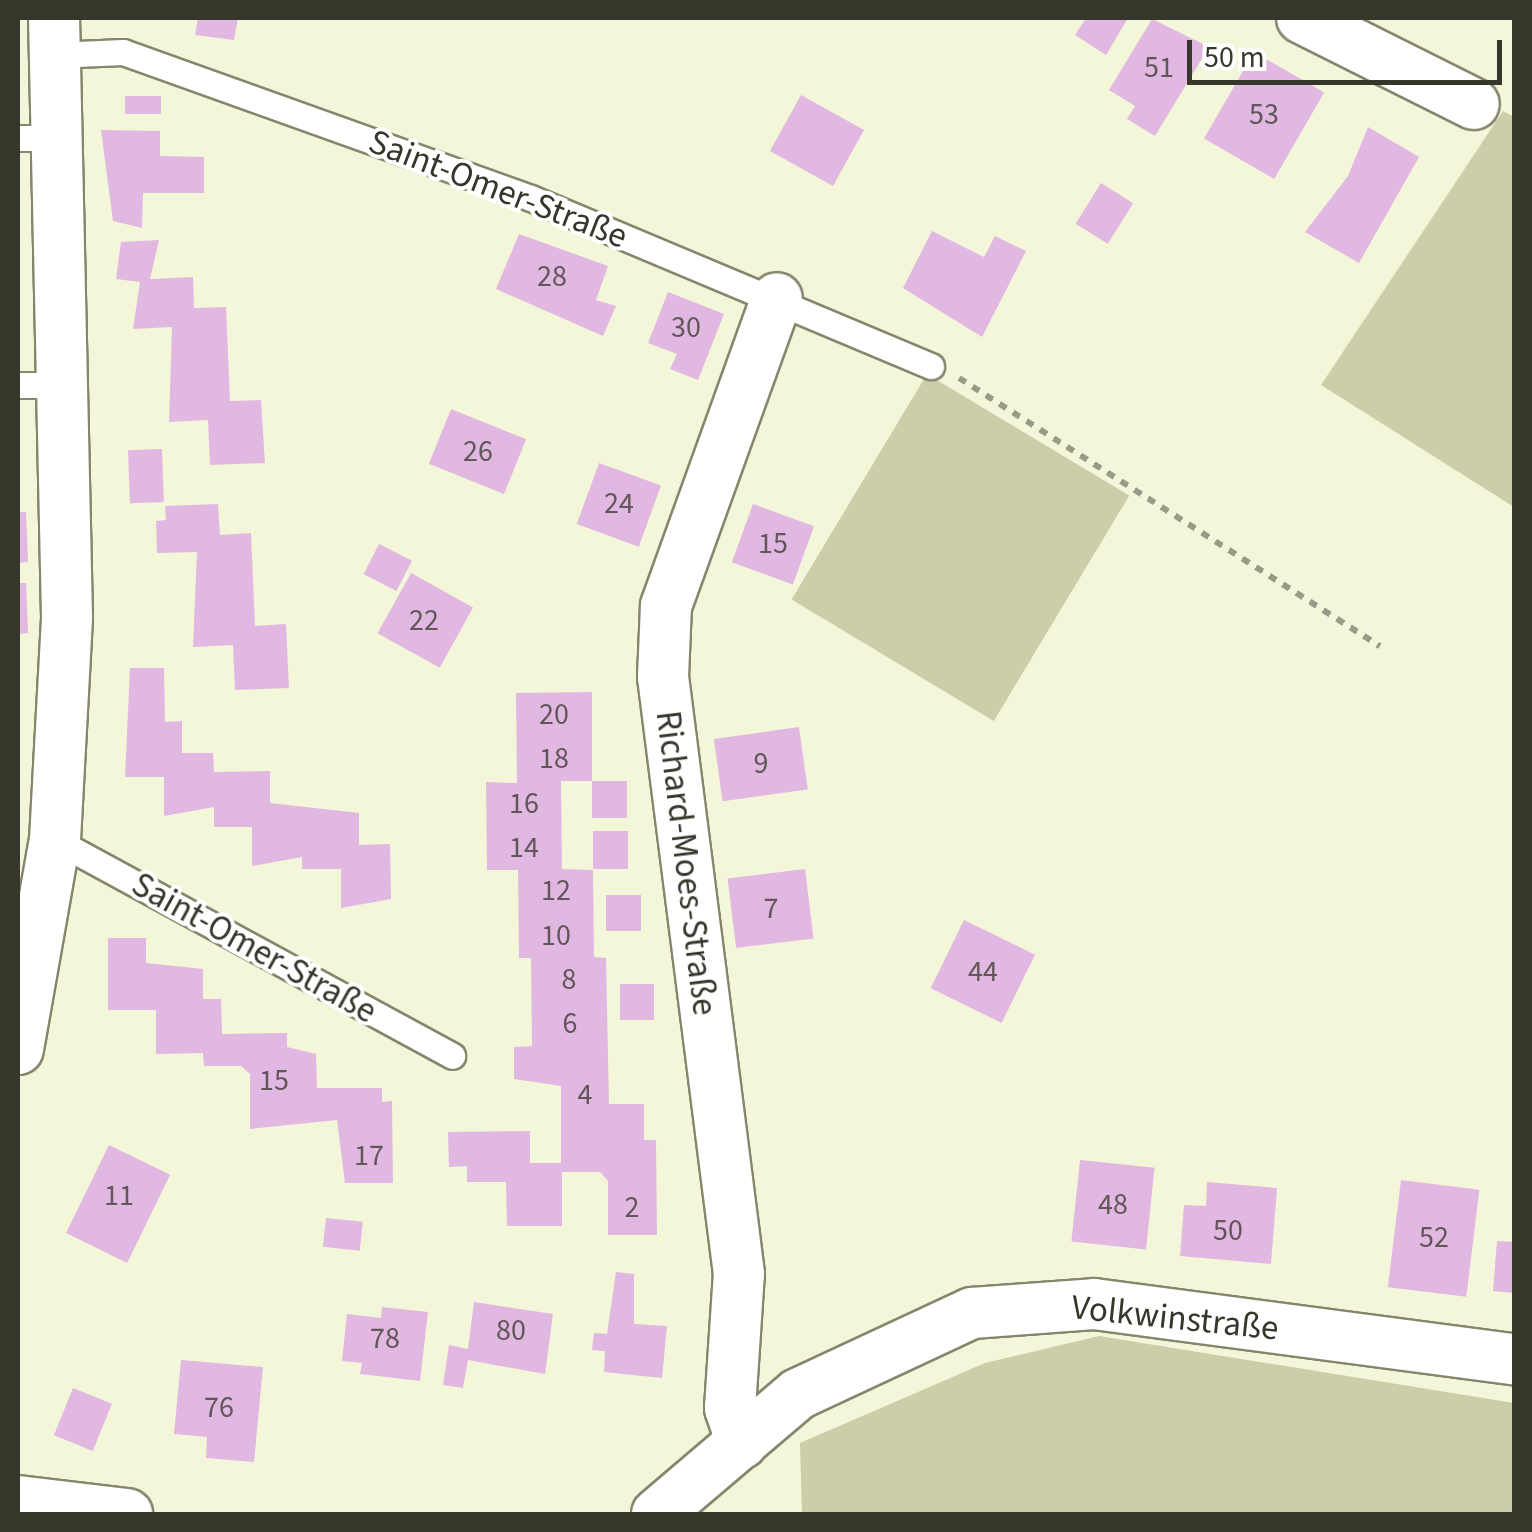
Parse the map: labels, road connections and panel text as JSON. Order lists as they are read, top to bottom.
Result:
{
  "streets": {
    "street": ["Saint-Omer-Straße", "Richard-Moes-Straße", "Volkwinstraße"]
  },
  "crossings": [
    ["Saint-Omer-Straße", "Richard-Moes-Straße"],
    ["Richard-Moes-Straße", "Volkwinstraße"]
  ],
  "house_numbers": [
    "51",
    "53",
    "28",
    "30",
    "26",
    "24",
    "15",
    "22",
    "20",
    "18",
    "9",
    "16",
    "14",
    "12",
    "7",
    "10",
    "44",
    "8",
    "6",
    "15",
    "4",
    "17",
    "11",
    "48",
    "2",
    "50",
    "52",
    "80",
    "78",
    "76"
  ],
  "scale_bar": "50 m"
}
